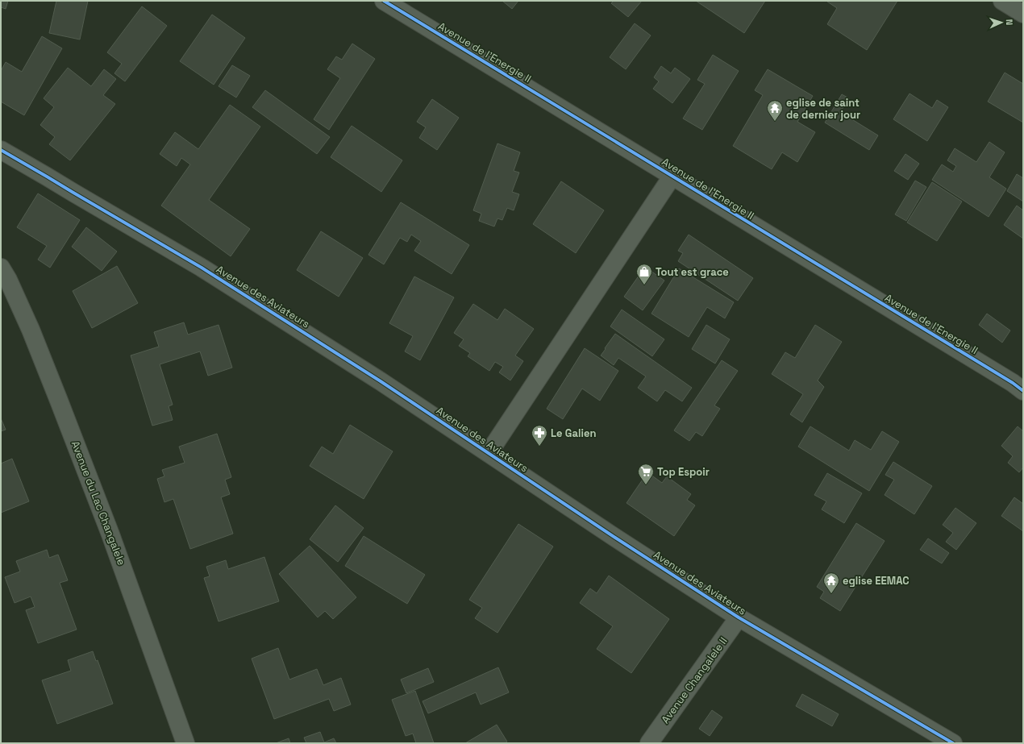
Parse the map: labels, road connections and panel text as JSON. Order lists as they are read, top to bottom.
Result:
{
  "streets": {
    "street": [
      "Avenue de l'Energie II",
      "Avenue des Aviateurs",
      "Avenue du Lac Changalele",
      "Avenue Changalele II"
    ]
  },
  "crossings": [
    ["Avenue des Aviateurs", "Avenue Changalele II"]
  ],
  "places": {
    "temple": ["eglise de saint de dernier jour", "eglise EEMAC"],
    "shop": ["Tout est grace"],
    "pharmacy": ["Le Galien"],
    "supermarket": ["Top Espoir"]
  },
  "north": "right"
}
